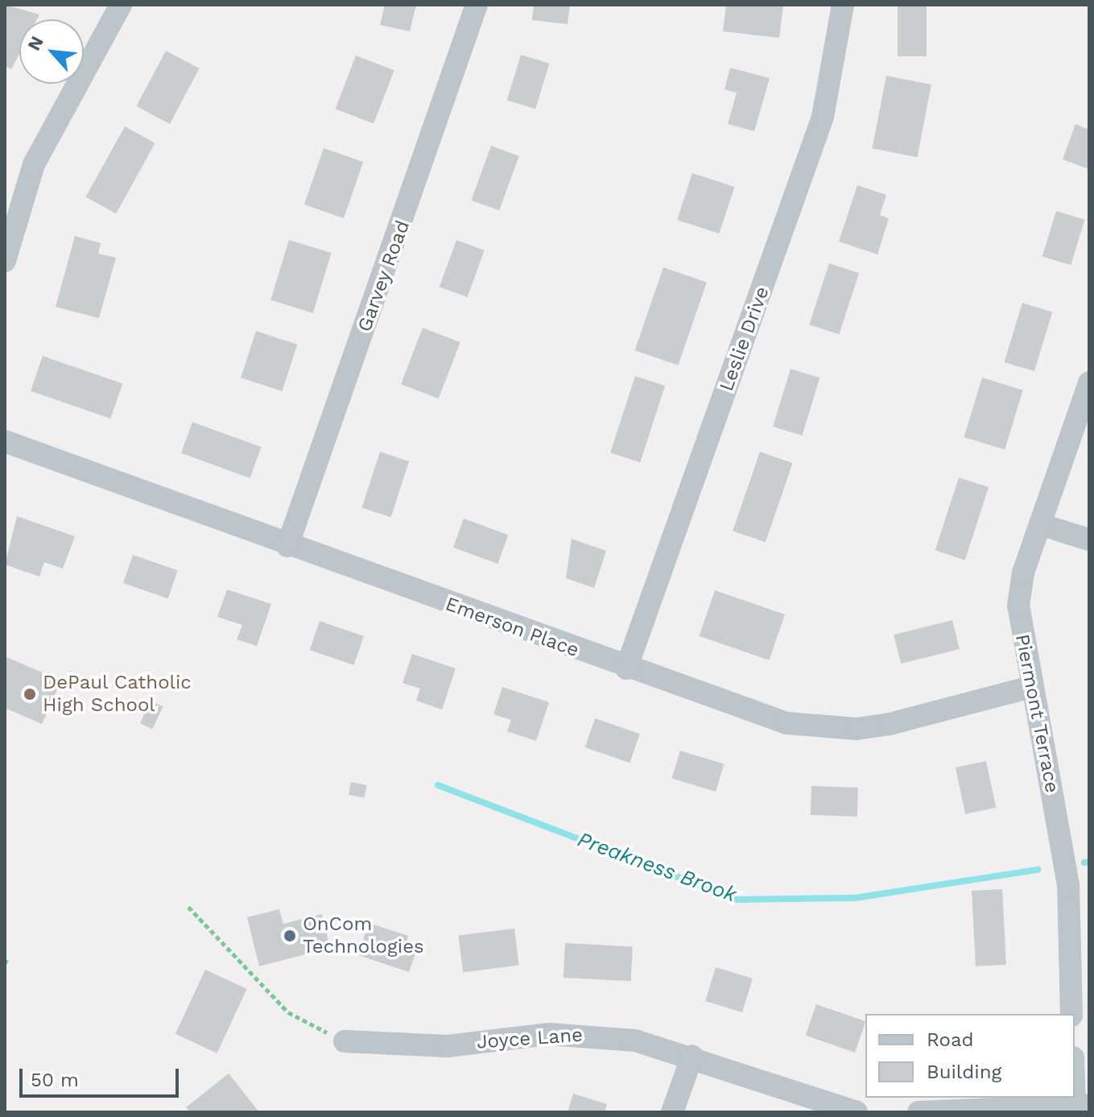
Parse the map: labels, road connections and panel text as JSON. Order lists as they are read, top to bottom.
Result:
{
  "streets": {
    "street": [
      "Garvey Road",
      "Leslie Drive",
      "Emerson Place",
      "Piermont Terrace",
      "Joyce Lane"
    ]
  },
  "crossings": [
    ["Garvey Road", "Emerson Place"],
    ["Leslie Drive", "Emerson Place"],
    ["Emerson Place", "Piermont Terrace"]
  ],
  "water": ["Preakness Brook"],
  "places": ["DePaul Catholic High School", "OnCom Technologies"],
  "legend": ["Road", "Building"],
  "scale_bar": "50 m",
  "north": "top left"
}
